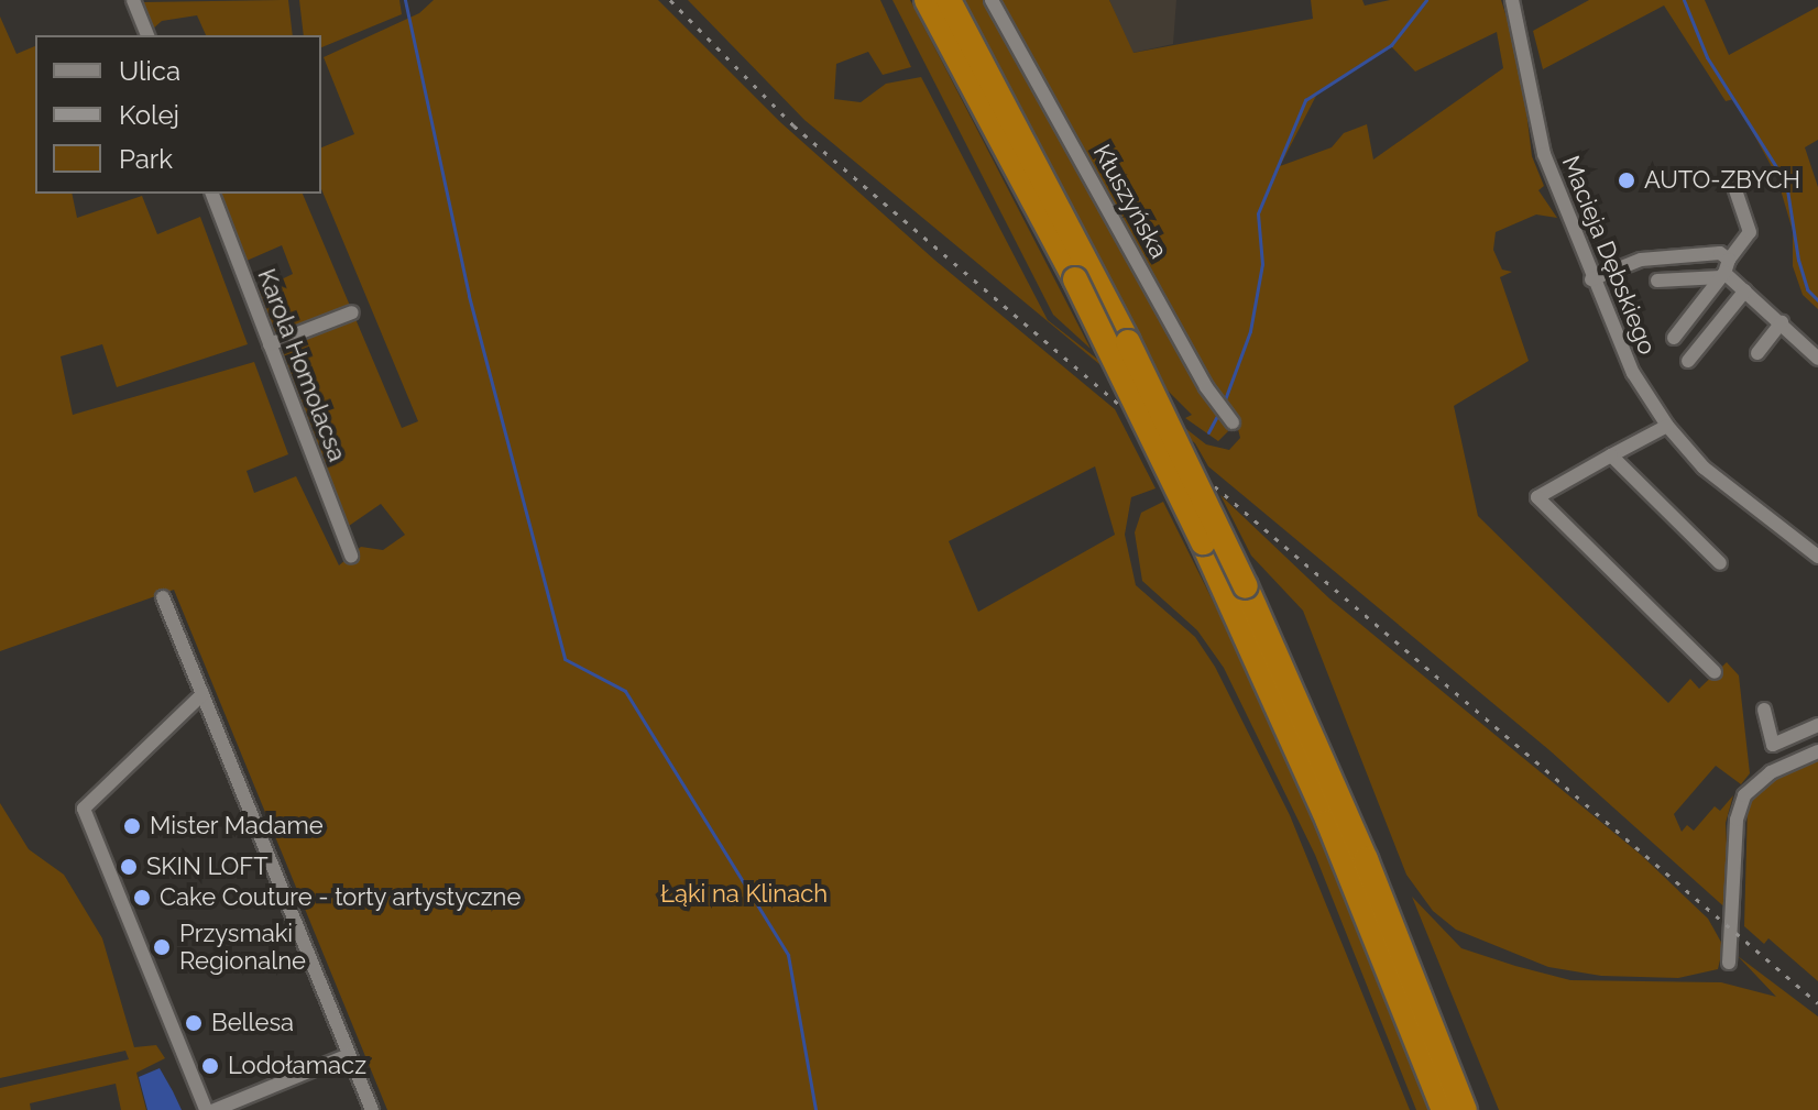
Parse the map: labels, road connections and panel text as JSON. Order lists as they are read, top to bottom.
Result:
{
  "streets": {
    "street": ["Kłuszyńska", "Macieja Dębskiego", "Karola Homolacsa"]
  },
  "parks": ["Łąki na Klinach"],
  "places": [
    "AUTO-ZBYCH",
    "Mister Madame",
    "SKIN LOFT",
    "Cake Couture - torty artystyczne",
    "Przysmaki Regionalne",
    "Bellesa",
    "Lodołamacz"
  ],
  "legend": ["Ulica", "Kolej", "Park"]
}
